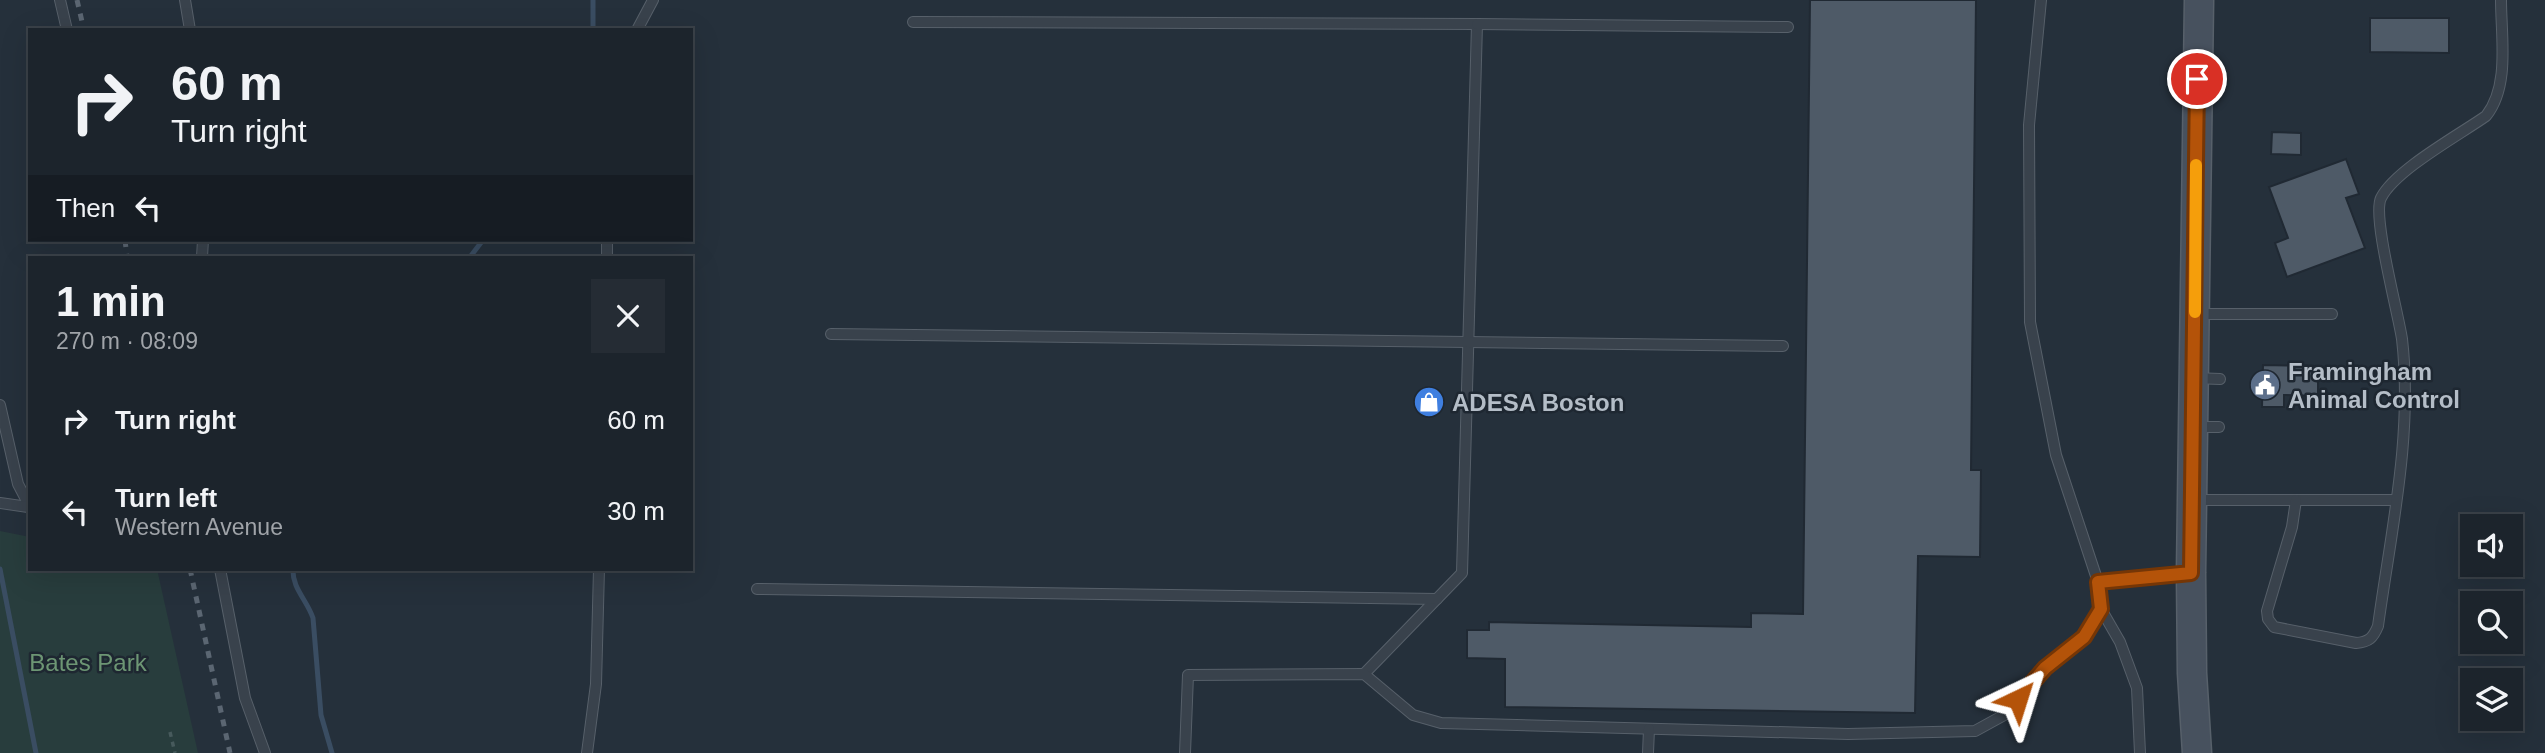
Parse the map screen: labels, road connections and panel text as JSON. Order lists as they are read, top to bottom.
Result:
{
  "parks": ["Bates Park"],
  "places": {
    "public building": ["Framingham Animal Control"],
    "shop": ["ADESA Boston"]
  },
  "page": {
    "turn": ["60 m", "Turn right"],
    "then": "Then",
    "heading": ["1 min", "270 m · 08:09"],
    "list": [
      {
        "name": "Turn right",
        "value": "60 m"
      },
      {
        "name": "Turn left",
        "note": "Western Avenue",
        "value": "30 m"
      }
    ]
  }
}
